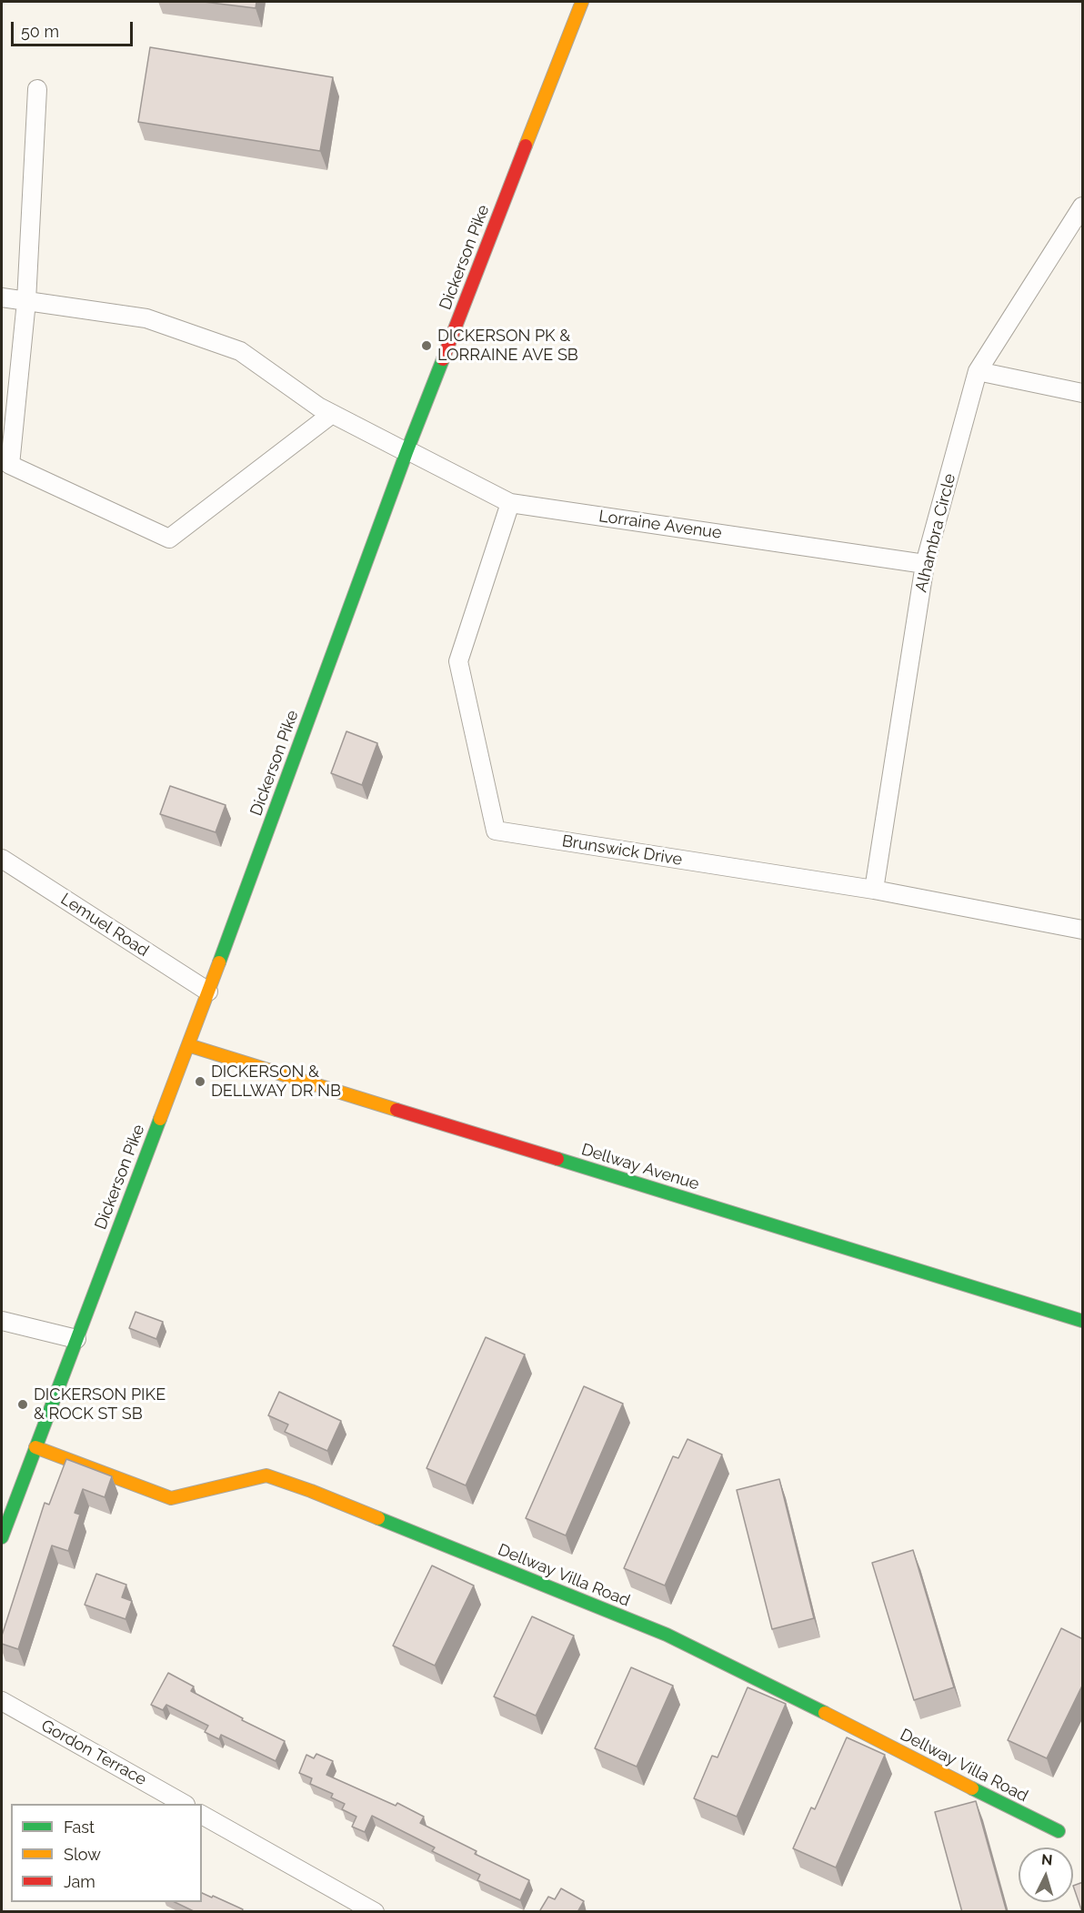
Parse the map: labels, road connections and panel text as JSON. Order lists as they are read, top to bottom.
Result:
{
  "streets": {
    "street": [
      "Dickerson Pike",
      "Lorraine Avenue",
      "Alhambra Circle",
      "Brunswick Drive",
      "Lemuel Road",
      "Dellway Avenue",
      "Dellway Villa Road",
      "Gordon Terrace"
    ]
  },
  "crossings": [
    ["Dickerson Pike", "Lorraine Avenue"],
    ["Dickerson Pike", "Lemuel Road"],
    ["Dickerson Pike", "Dellway Avenue"],
    ["Dickerson Pike", "Dellway Villa Road"],
    ["Lorraine Avenue", "Alhambra Circle"],
    ["Lorraine Avenue", "Brunswick Drive"],
    ["Alhambra Circle", "Brunswick Drive"]
  ],
  "places": ["DICKERSON PK & LORRAINE AVE SB", "DICKERSON & DELLWAY DR NB", "DICKERSON PIKE & ROCK ST SB"],
  "legend": ["Fast", "Slow", "Jam"],
  "scale_bar": "50 m",
  "north": "top"
}
